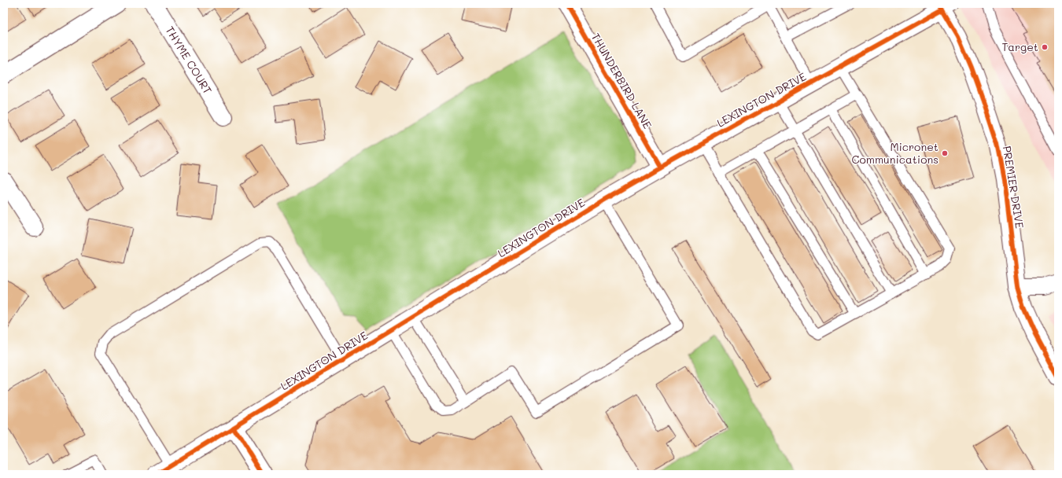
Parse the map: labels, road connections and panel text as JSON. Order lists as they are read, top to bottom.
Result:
{
  "streets": {
    "street": [
      "THYME COURT",
      "THUNDERBIRD LANE",
      "LEXINGTON DRIVE",
      "PREMIER DRIVE"
    ]
  },
  "crossings": [
    ["THUNDERBIRD LANE", "LEXINGTON DRIVE"],
    ["LEXINGTON DRIVE", "PREMIER DRIVE"]
  ],
  "places": ["Target", "Micronet Communications"]
}
